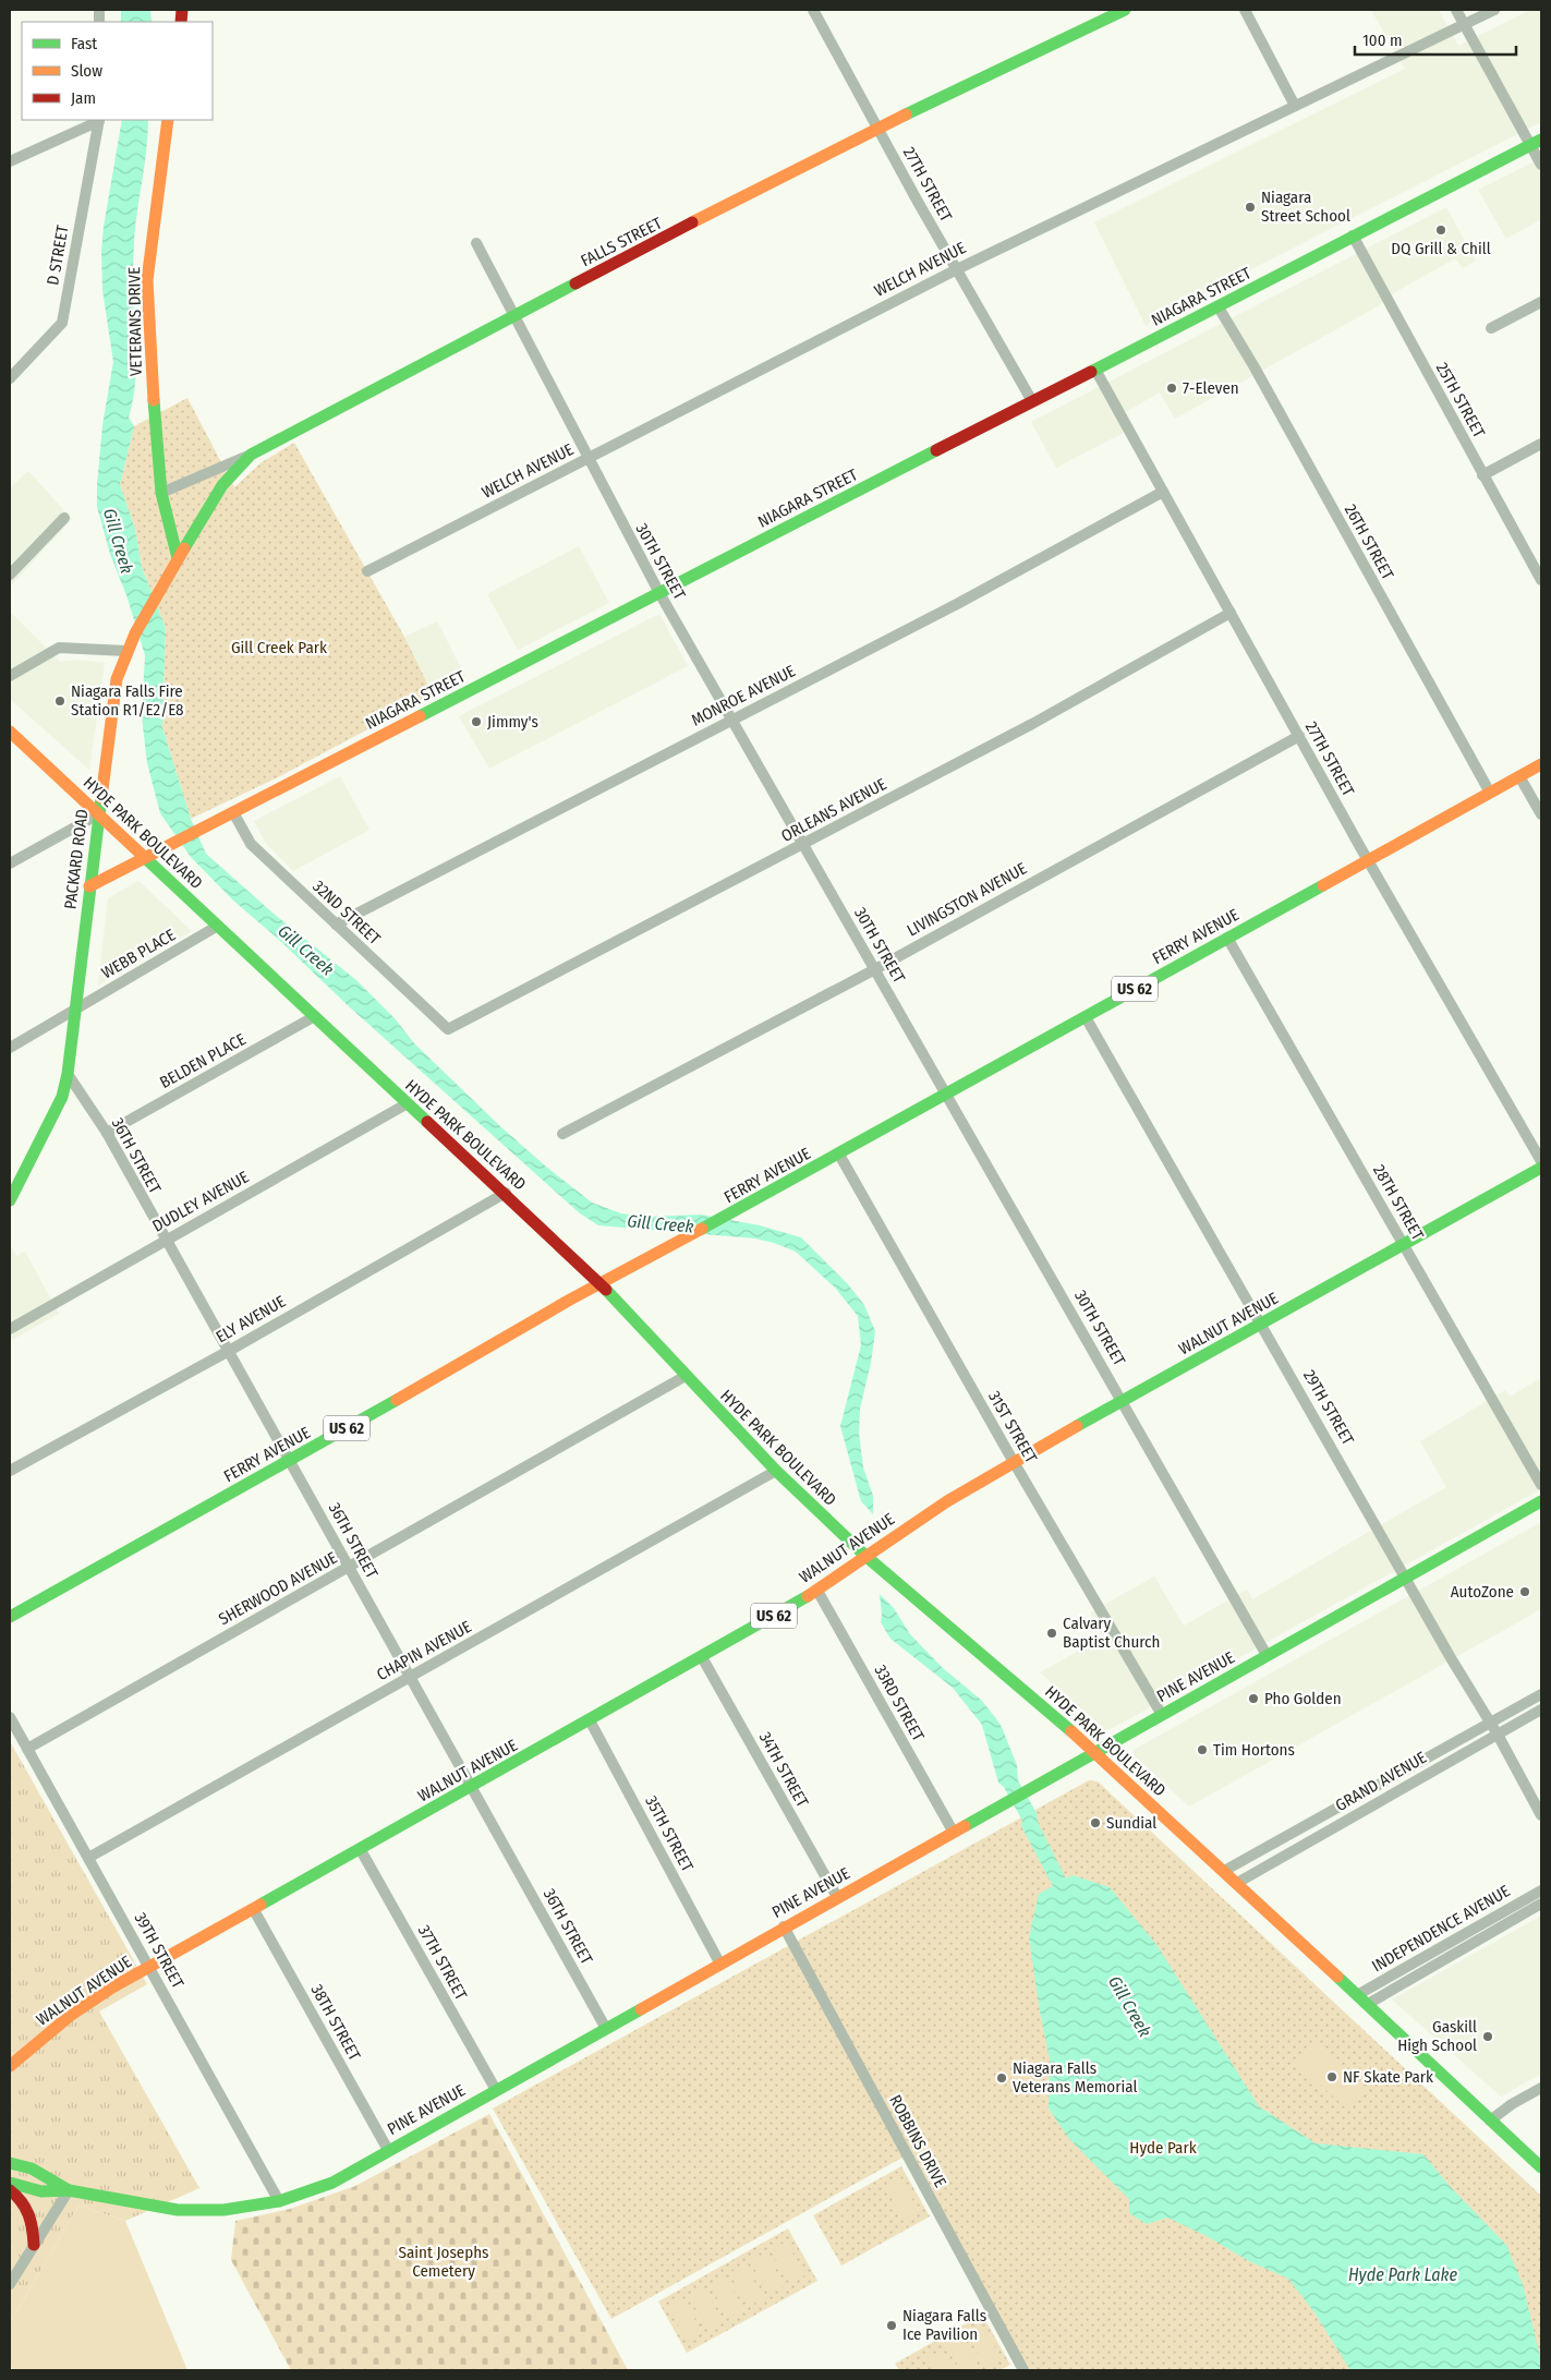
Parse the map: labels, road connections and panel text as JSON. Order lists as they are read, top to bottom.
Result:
{
  "streets": {
    "main road": [
      "FALLS STREET",
      "NIAGARA STREET",
      "VETERANS DRIVE",
      "HYDE PARK BOULEVARD",
      "PACKARD ROAD",
      "FERRY AVENUE",
      "US 62",
      "WALNUT AVENUE",
      "PINE AVENUE"
    ],
    "street": [
      "27TH STREET",
      "D STREET",
      "WELCH AVENUE",
      "25TH STREET",
      "26TH STREET",
      "30TH STREET",
      "MONROE AVENUE",
      "ORLEANS AVENUE",
      "LIVINGSTON AVENUE",
      "32ND STREET",
      "WEBB PLACE",
      "BELDEN PLACE",
      "36TH STREET",
      "DUDLEY AVENUE",
      "28TH STREET",
      "ELY AVENUE",
      "29TH STREET",
      "31ST STREET",
      "SHERWOOD AVENUE",
      "CHAPIN AVENUE",
      "33RD STREET",
      "34TH STREET",
      "GRAND AVENUE",
      "35TH STREET",
      "INDEPENDENCE AVENUE",
      "39TH STREET",
      "37TH STREET",
      "38TH STREET",
      "ROBBINS DRIVE"
    ]
  },
  "crossings": [
    ["27TH STREET", "FALLS STREET"],
    ["27TH STREET", "WELCH AVENUE"],
    ["27TH STREET", "NIAGARA STREET"],
    ["27TH STREET", "MONROE AVENUE"],
    ["27TH STREET", "ORLEANS AVENUE"],
    ["27TH STREET", "LIVINGSTON AVENUE"],
    ["27TH STREET", "FERRY AVENUE"],
    ["FALLS STREET", "30TH STREET"],
    ["FALLS STREET", "PACKARD ROAD"],
    ["WELCH AVENUE", "30TH STREET"],
    ["NIAGARA STREET", "25TH STREET"],
    ["NIAGARA STREET", "26TH STREET"],
    ["NIAGARA STREET", "30TH STREET"],
    ["NIAGARA STREET", "HYDE PARK BOULEVARD"],
    ["NIAGARA STREET", "PACKARD ROAD"],
    ["NIAGARA STREET", "32ND STREET"],
    ["26TH STREET", "FERRY AVENUE"],
    ["30TH STREET", "MONROE AVENUE"],
    ["30TH STREET", "ORLEANS AVENUE"],
    ["30TH STREET", "LIVINGSTON AVENUE"],
    ["30TH STREET", "FERRY AVENUE"],
    ["30TH STREET", "WALNUT AVENUE"],
    ["30TH STREET", "PINE AVENUE"],
    ["MONROE AVENUE", "32ND STREET"],
    ["ORLEANS AVENUE", "32ND STREET"],
    ["HYDE PARK BOULEVARD", "PACKARD ROAD"],
    ["HYDE PARK BOULEVARD", "FERRY AVENUE"],
    ["HYDE PARK BOULEVARD", "WEBB PLACE"],
    ["HYDE PARK BOULEVARD", "BELDEN PLACE"],
    ["HYDE PARK BOULEVARD", "DUDLEY AVENUE"],
    ["HYDE PARK BOULEVARD", "ELY AVENUE"],
    ["HYDE PARK BOULEVARD", "WALNUT AVENUE"],
    ["HYDE PARK BOULEVARD", "SHERWOOD AVENUE"],
    ["HYDE PARK BOULEVARD", "CHAPIN AVENUE"],
    ["HYDE PARK BOULEVARD", "PINE AVENUE"],
    ["HYDE PARK BOULEVARD", "GRAND AVENUE"],
    ["HYDE PARK BOULEVARD", "INDEPENDENCE AVENUE"],
    ["PACKARD ROAD", "WEBB PLACE"],
    ["PACKARD ROAD", "36TH STREET"],
    ["FERRY AVENUE", "36TH STREET"],
    ["FERRY AVENUE", "28TH STREET"],
    ["FERRY AVENUE", "29TH STREET"],
    ["FERRY AVENUE", "31ST STREET"],
    ["BELDEN PLACE", "36TH STREET"],
    ["36TH STREET", "DUDLEY AVENUE"],
    ["36TH STREET", "ELY AVENUE"],
    ["36TH STREET", "WALNUT AVENUE"],
    ["36TH STREET", "SHERWOOD AVENUE"],
    ["36TH STREET", "CHAPIN AVENUE"],
    ["36TH STREET", "PINE AVENUE"],
    ["28TH STREET", "WALNUT AVENUE"],
    ["WALNUT AVENUE", "29TH STREET"],
    ["WALNUT AVENUE", "31ST STREET"],
    ["WALNUT AVENUE", "33RD STREET"],
    ["WALNUT AVENUE", "34TH STREET"],
    ["WALNUT AVENUE", "35TH STREET"],
    ["WALNUT AVENUE", "39TH STREET"],
    ["WALNUT AVENUE", "37TH STREET"],
    ["WALNUT AVENUE", "38TH STREET"],
    ["29TH STREET", "PINE AVENUE"],
    ["29TH STREET", "GRAND AVENUE"],
    ["31ST STREET", "PINE AVENUE"],
    ["SHERWOOD AVENUE", "39TH STREET"],
    ["CHAPIN AVENUE", "39TH STREET"],
    ["PINE AVENUE", "33RD STREET"],
    ["PINE AVENUE", "34TH STREET"],
    ["PINE AVENUE", "35TH STREET"],
    ["PINE AVENUE", "39TH STREET"],
    ["PINE AVENUE", "37TH STREET"],
    ["PINE AVENUE", "38TH STREET"],
    ["PINE AVENUE", "ROBBINS DRIVE"]
  ],
  "water": ["Gill Creek", "Hyde Park Lake"],
  "parks": ["Gill Creek Park", "Hyde Park", "Saint Josephs Cemetery"],
  "places": [
    "Niagara Street School",
    "DQ Grill & Chill",
    "7-Eleven",
    "Niagara Falls Fire Station R1/E2/E8",
    "Jimmy's",
    "AutoZone",
    "Calvary Baptist Church",
    "Pho Golden",
    "Tim Hortons",
    "Sundial",
    "Gaskill High School",
    "NF Skate Park",
    "Niagara Falls Veterans Memorial",
    "Niagara Falls Ice Pavilion"
  ],
  "legend": ["Fast", "Slow", "Jam"],
  "scale_bar": "100 m"
}
